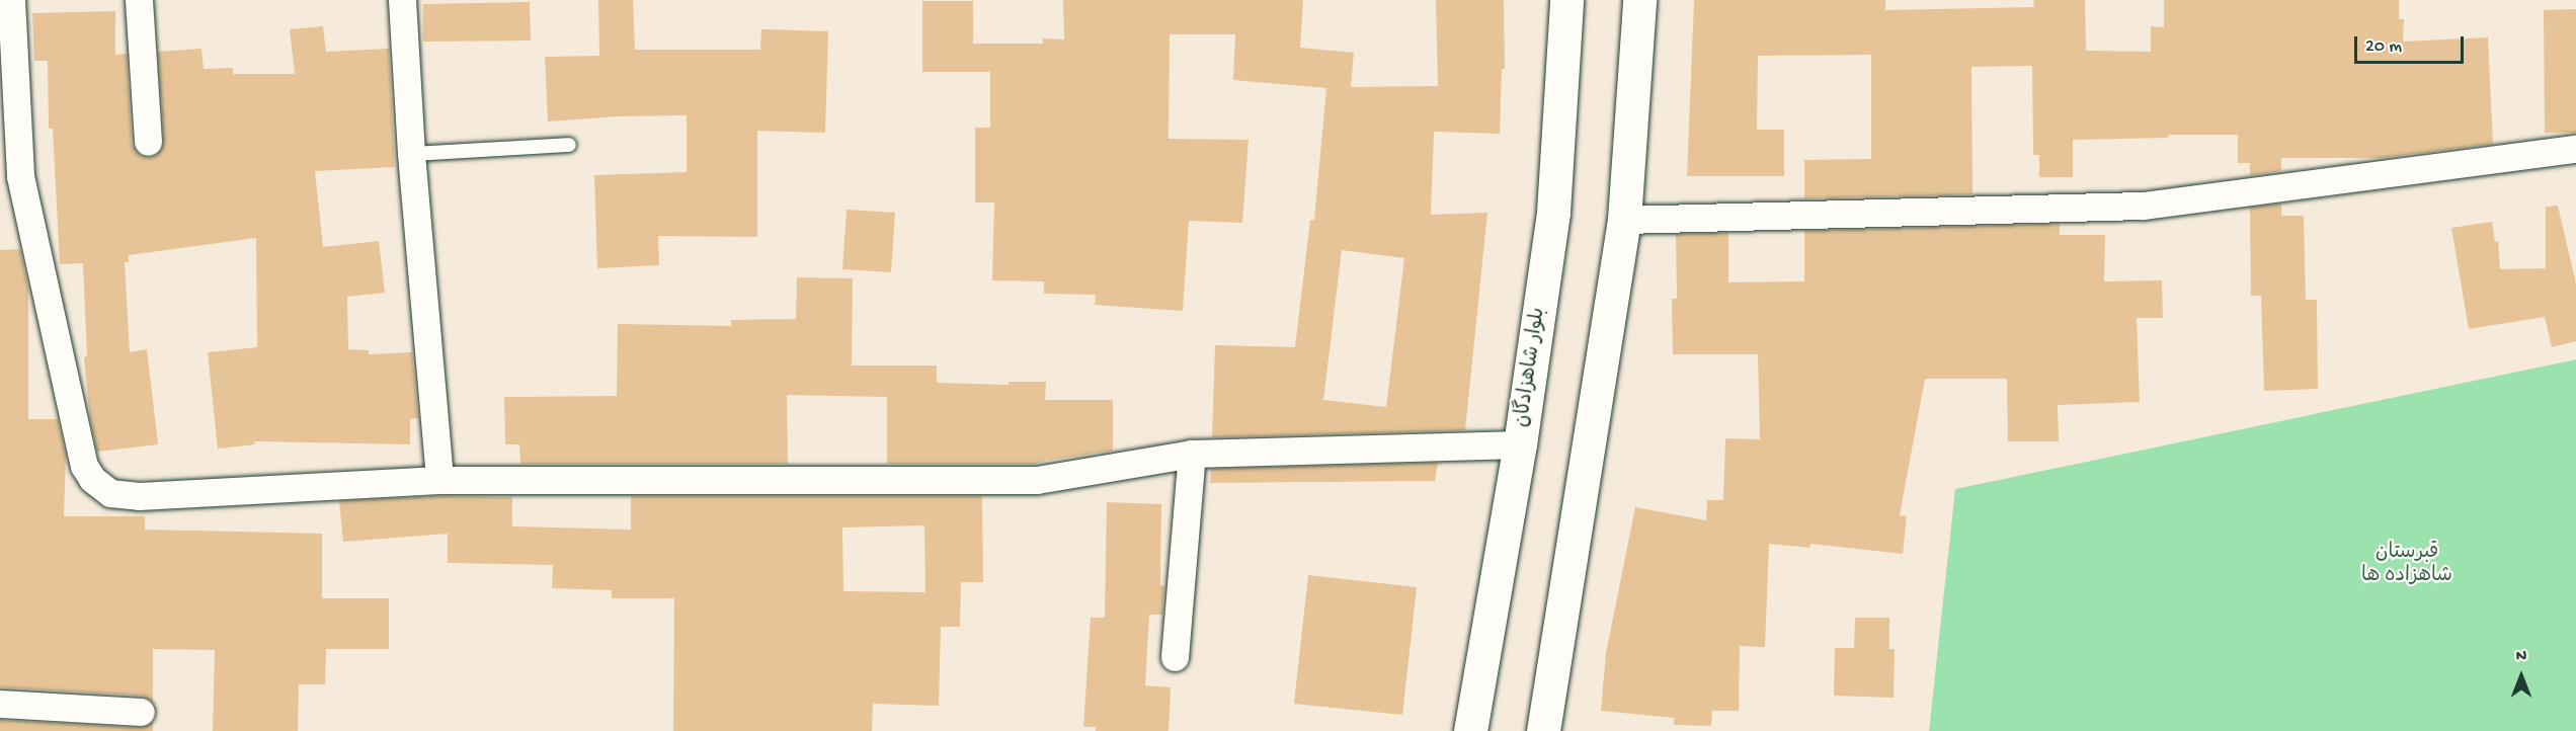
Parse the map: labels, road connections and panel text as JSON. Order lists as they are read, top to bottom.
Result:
{
  "streets": {
    "main road": ["بلوار شاهزادگان"]
  },
  "parks": ["قبرستان شاهزاده ها"],
  "scale_bar": "20 m",
  "north": "top"
}
